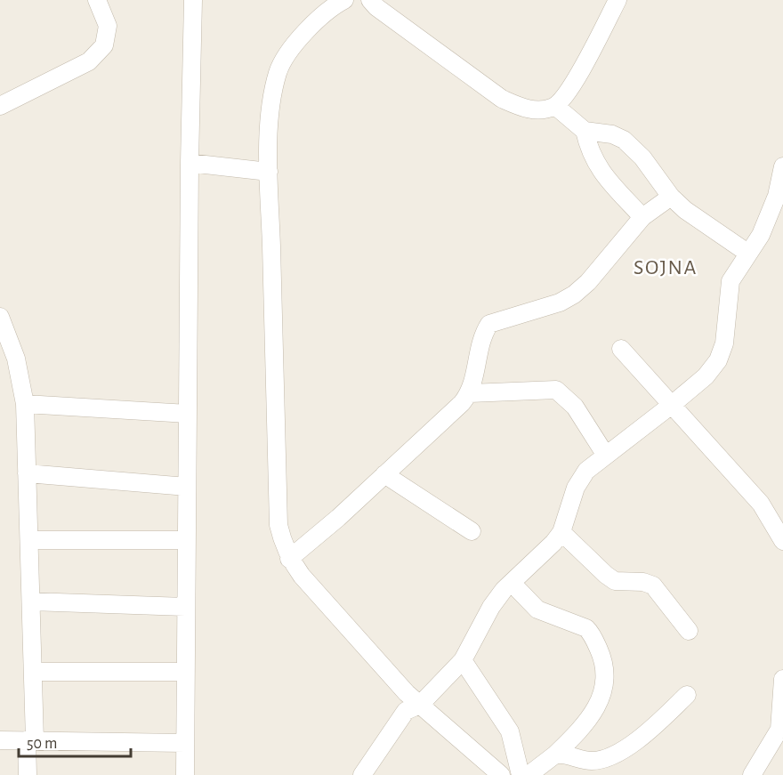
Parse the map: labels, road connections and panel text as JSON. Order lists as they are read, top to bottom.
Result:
{
  "districts": ["SOJNA"],
  "scale_bar": "50 m"
}
